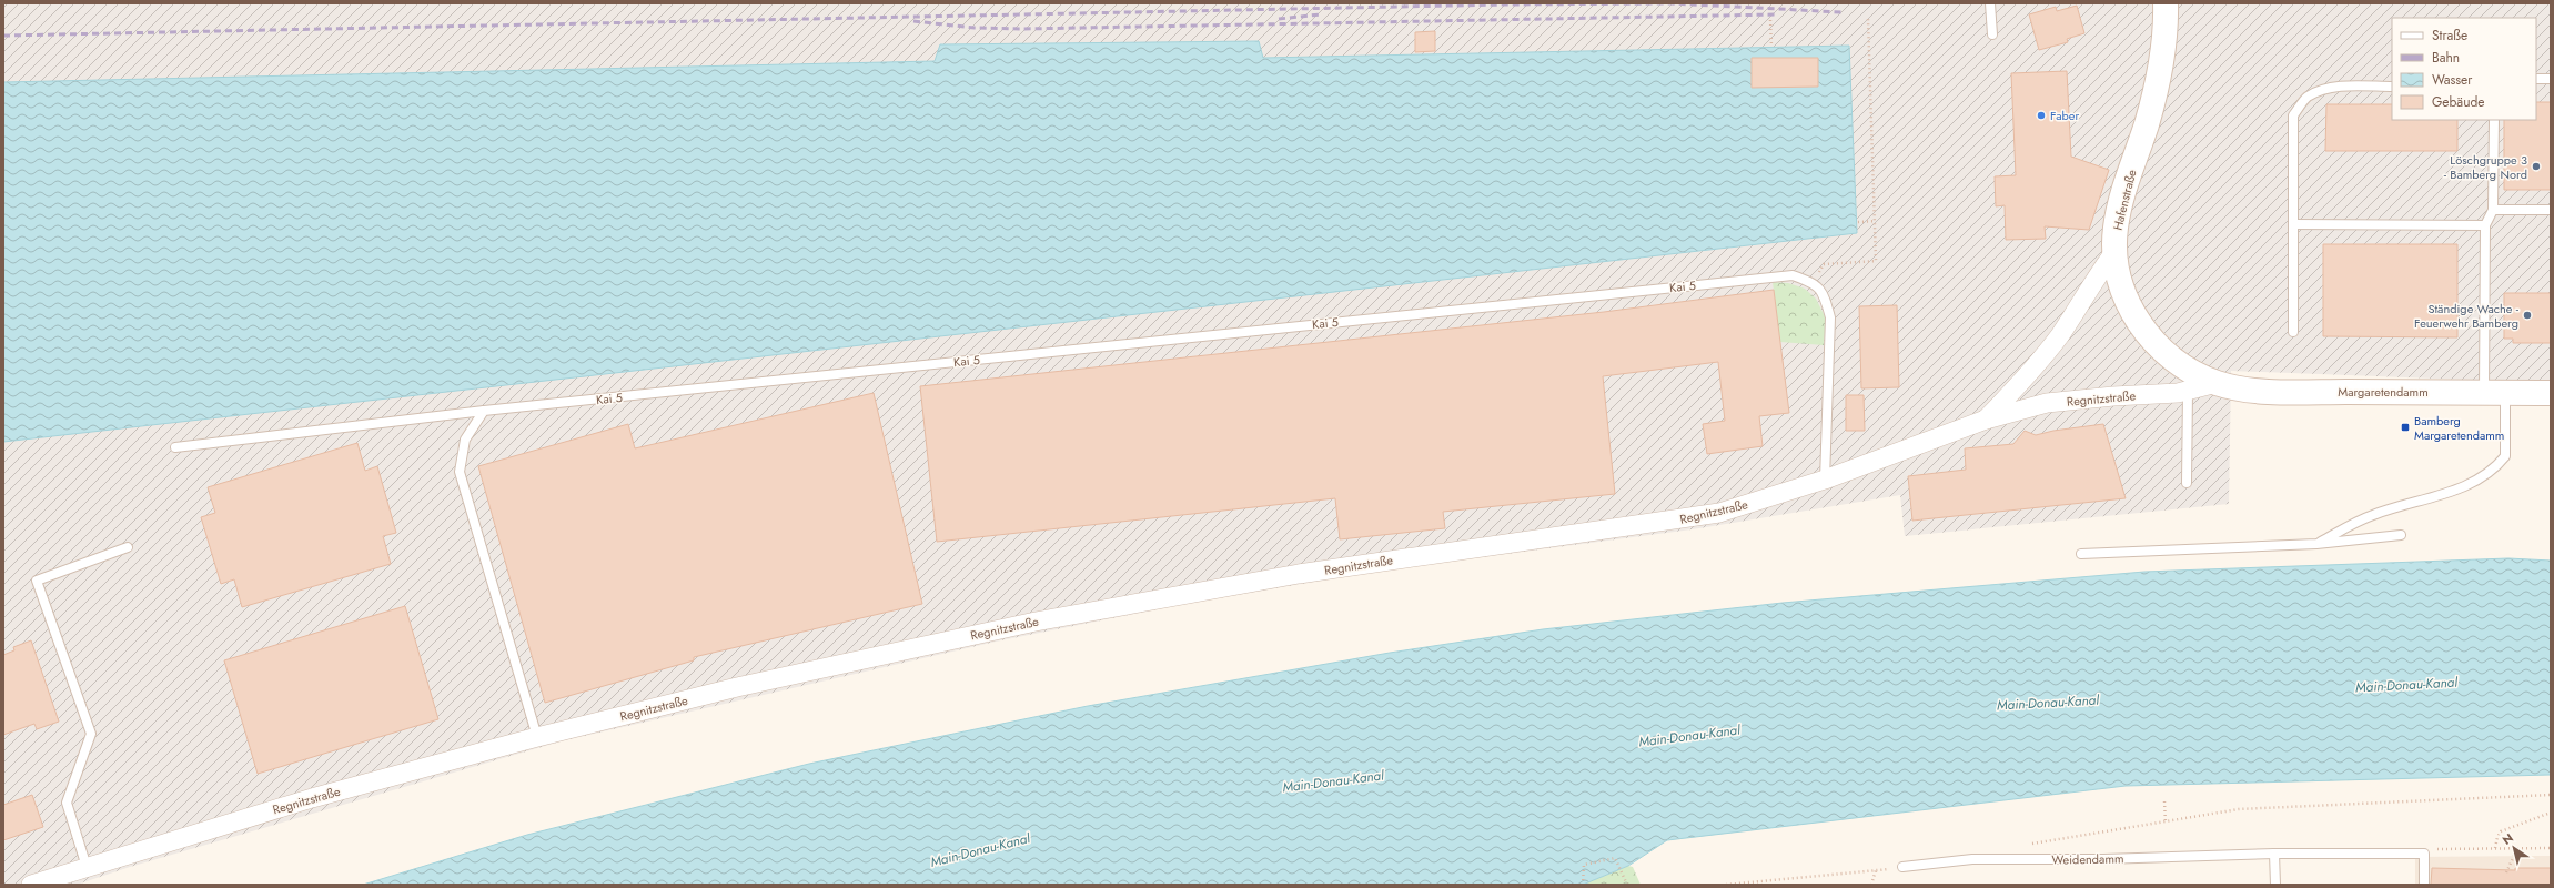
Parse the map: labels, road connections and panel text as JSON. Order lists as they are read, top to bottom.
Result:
{
  "streets": {
    "street": ["Hafenstraße", "Margaretendamm", "Regnitzstraße"],
    "lane": ["Kai 5", "Weidendamm"]
  },
  "crossings": [
    ["Hafenstraße", "Margaretendamm"],
    ["Hafenstraße", "Regnitzstraße"],
    ["Margaretendamm", "Regnitzstraße"]
  ],
  "water": ["Main-Donau-Kanal"],
  "places": {
    "other": ["Faber", "Löschgruppe 3 - Bamberg Nord", "Ständige Wache - Feuerwehr Bamberg"],
    "transit": ["Bamberg Margaretendamm"]
  },
  "legend": [
    "Straße",
    "Bahn",
    "Wasser",
    "Gebäude"
  ],
  "north": "top left"
}
